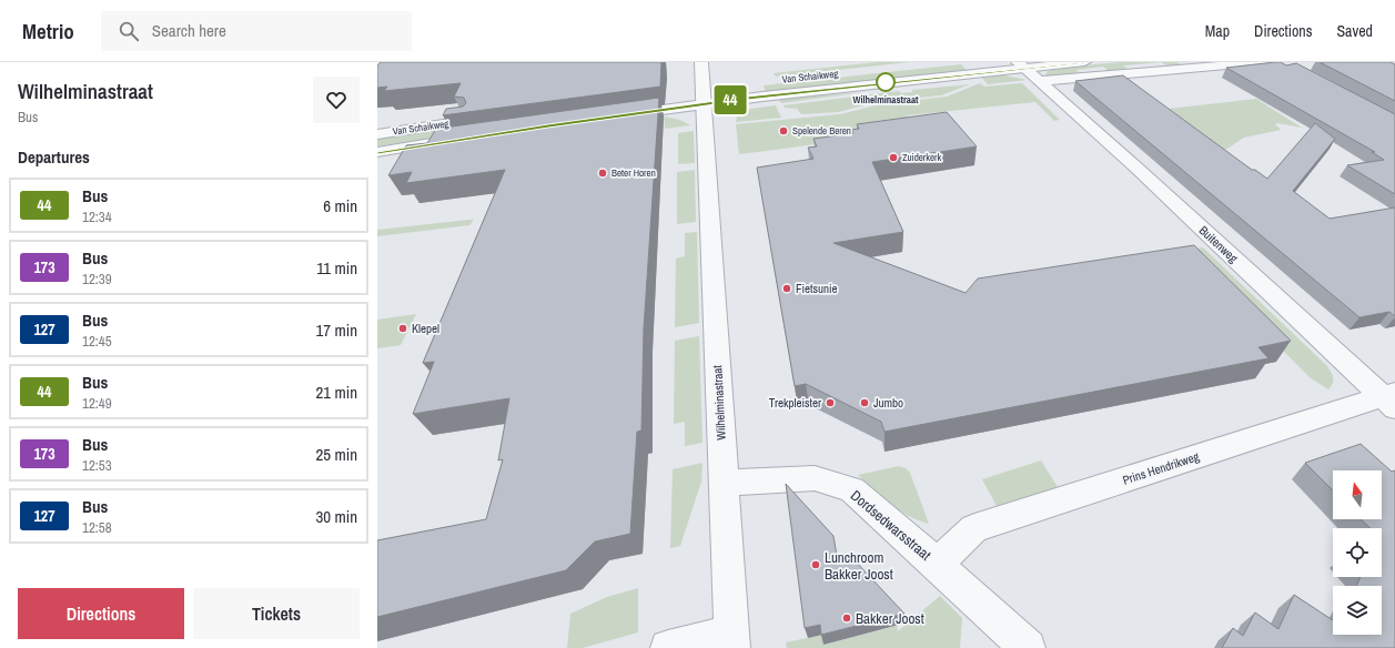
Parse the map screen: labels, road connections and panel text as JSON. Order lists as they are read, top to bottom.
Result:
{
  "streets": {
    "street": [
      "Van Schaikweg",
      "Buitenweg",
      "Wilhelminastraat",
      "Prins Hendrikweg",
      "Dordsedwarsstraat"
    ]
  },
  "crossings": [
    ["Van Schaikweg", "Buitenweg"],
    ["Van Schaikweg", "Wilhelminastraat"],
    ["Buitenweg", "Prins Hendrikweg"],
    ["Wilhelminastraat", "Dordsedwarsstraat"],
    ["Prins Hendrikweg", "Dordsedwarsstraat"]
  ],
  "places": [
    "Wilhelminastraat",
    "Spelende Beren",
    "Zuiderkerk",
    "Beter Horen",
    "Fietsunie",
    "Klepel",
    "Trekpleister",
    "Jumbo",
    "Lunchroom Bakker Joost",
    "Bakker Joost"
  ],
  "lines": ["bus line 44"],
  "north": "top",
  "page": {
    "header": "Metrio",
    "search": "Search here",
    "nav": ["Map", "Directions", "Saved"],
    "heading": [
      ["Wilhelminastraat", "Bus"],
      "Departures"
    ],
    "on_map": "44",
    "list": [
      {
        "mark": "44",
        "name": "Bus",
        "note": "12:34",
        "value": "6 min"
      },
      {
        "mark": "173",
        "name": "Bus",
        "note": "12:39",
        "value": "11 min"
      },
      {
        "mark": "127",
        "name": "Bus",
        "note": "12:45",
        "value": "17 min"
      },
      {
        "mark": "44",
        "name": "Bus",
        "note": "12:49",
        "value": "21 min"
      },
      {
        "mark": "173",
        "name": "Bus",
        "note": "12:53",
        "value": "25 min"
      },
      {
        "mark": "127",
        "name": "Bus",
        "note": "12:58",
        "value": "30 min"
      }
    ],
    "buttons": ["Directions", "Tickets"]
  }
}
